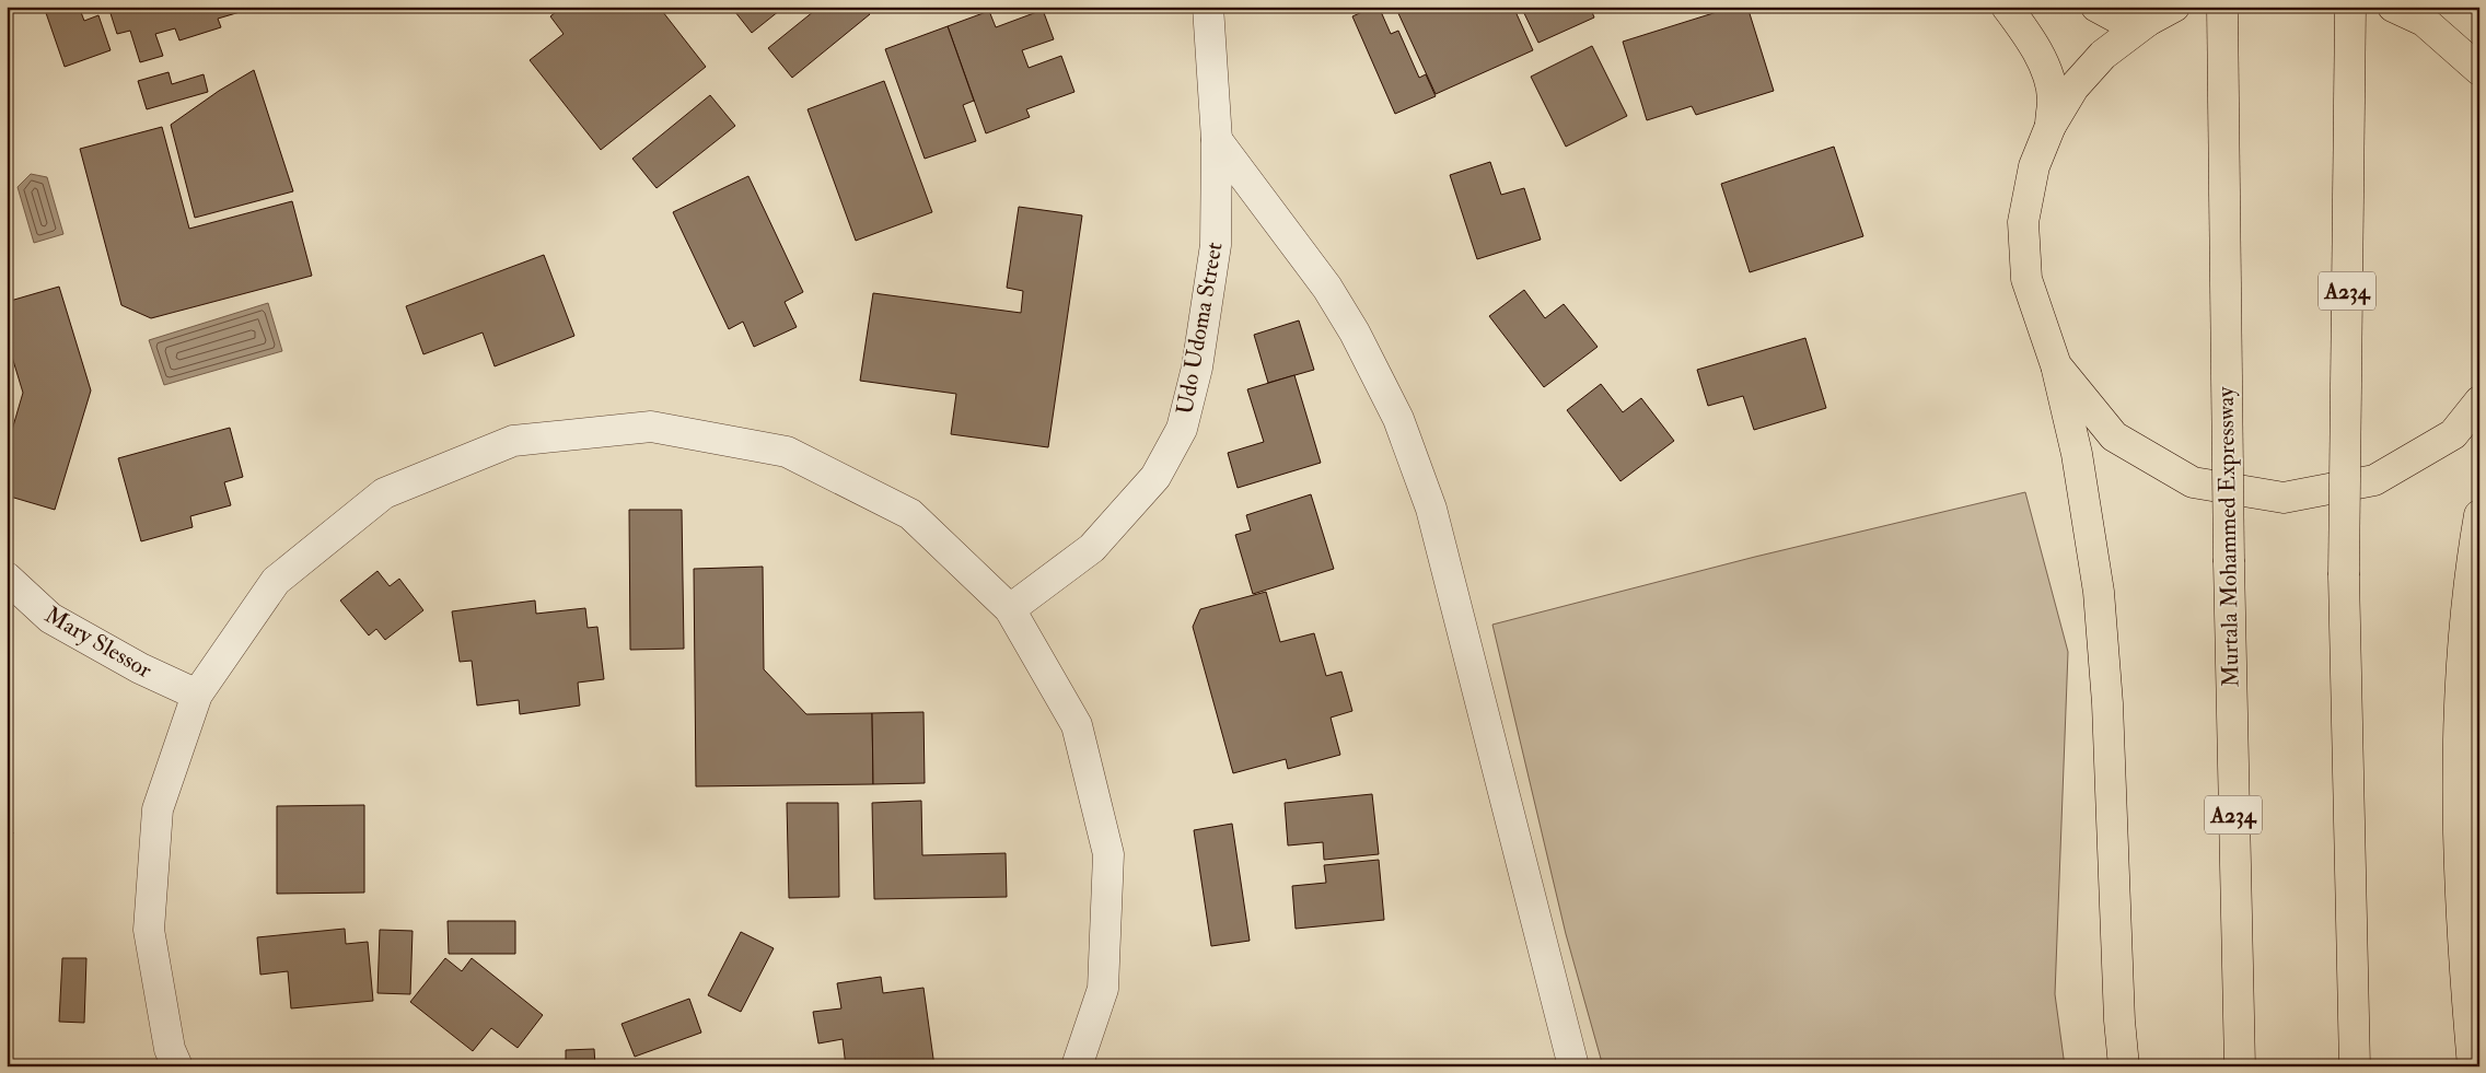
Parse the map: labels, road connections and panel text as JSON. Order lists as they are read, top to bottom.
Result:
{
  "streets": {
    "main road": ["A234", "Murtala Mohammed Expressway"],
    "street": ["Udo Udoma Street", "Mary Slessor"]
  }
}
